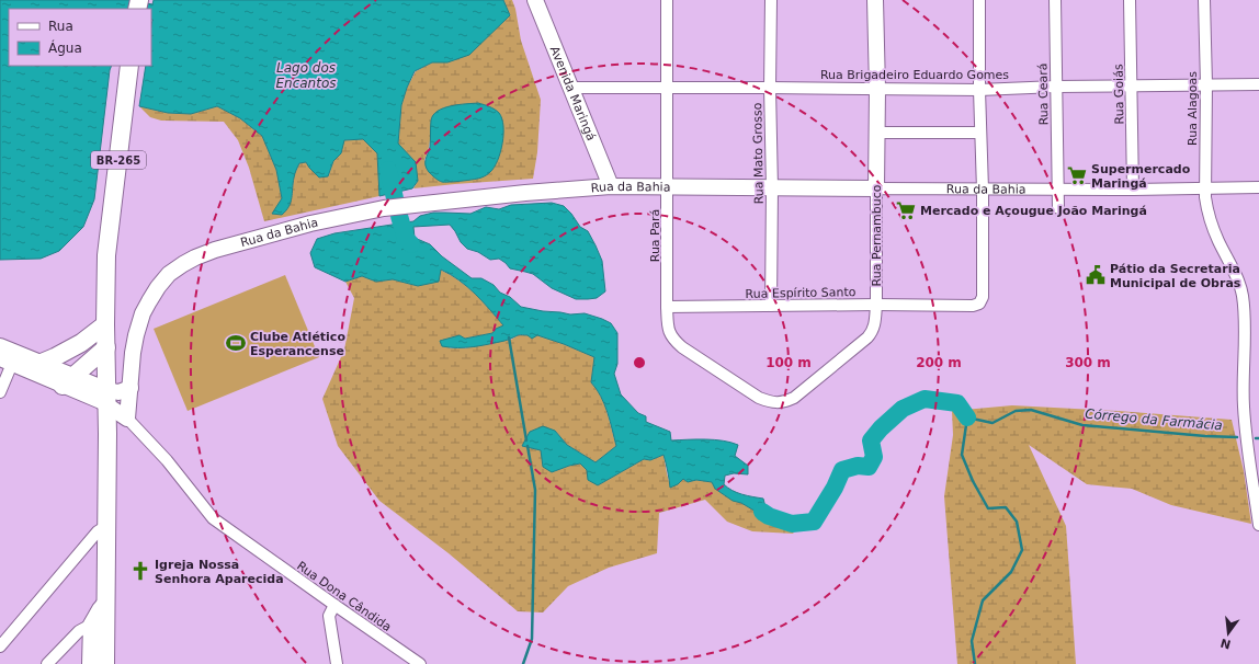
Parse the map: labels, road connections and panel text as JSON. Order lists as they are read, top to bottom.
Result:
{
  "streets": {
    "main road": ["BR-265"],
    "street": [
      "Rua Brigadeiro Eduardo Gomes",
      "Avenida Maringá",
      "Rua Ceará",
      "Rua Goiás",
      "Rua Alagoas",
      "Rua Mato Grosso",
      "Rua da Bahia",
      "Rua Pará",
      "Rua Pernambuco",
      "Rua Espírito Santo",
      "Rua Dona Cândida"
    ]
  },
  "crossings": [
    ["Rua Brigadeiro Eduardo Gomes", "Avenida Maringá"],
    ["Rua Brigadeiro Eduardo Gomes", "Rua Ceará"],
    ["Rua Brigadeiro Eduardo Gomes", "Rua Goiás"],
    ["Rua Brigadeiro Eduardo Gomes", "Rua Alagoas"],
    ["Rua Brigadeiro Eduardo Gomes", "Rua Mato Grosso"],
    ["Rua Brigadeiro Eduardo Gomes", "Rua Pará"],
    ["Rua Brigadeiro Eduardo Gomes", "Rua Pernambuco"],
    ["Avenida Maringá", "Rua da Bahia"],
    ["Rua Ceará", "Rua da Bahia"],
    ["Rua Goiás", "Rua da Bahia"],
    ["Rua Alagoas", "Rua da Bahia"],
    ["Rua Mato Grosso", "Rua da Bahia"],
    ["Rua Mato Grosso", "Rua Espírito Santo"],
    ["Rua da Bahia", "Rua Pará"],
    ["Rua da Bahia", "Rua Pernambuco"],
    ["Rua da Bahia", "Rua Espírito Santo"],
    ["Rua da Bahia", "Rua Dona Cândida"],
    ["Rua Pará", "Rua Pernambuco"],
    ["Rua Pará", "Rua Espírito Santo"],
    ["Rua Pernambuco", "Rua Espírito Santo"]
  ],
  "water": ["Lago dos Encantos", "Córrego da Farmácia"],
  "places": {
    "supermarket": ["Supermercado Maringá", "Mercado e Açougue João Maringá"],
    "public building": ["Pátio da Secretaria Municipal de Obras"],
    "sports": ["Clube Atlético Esperancense"],
    "church": ["Igreja Nossa Senhora Aparecida"]
  },
  "legend": ["Rua", "Água"],
  "north": "bottom",
  "rings": ["100 m", "200 m", "300 m"]
}
